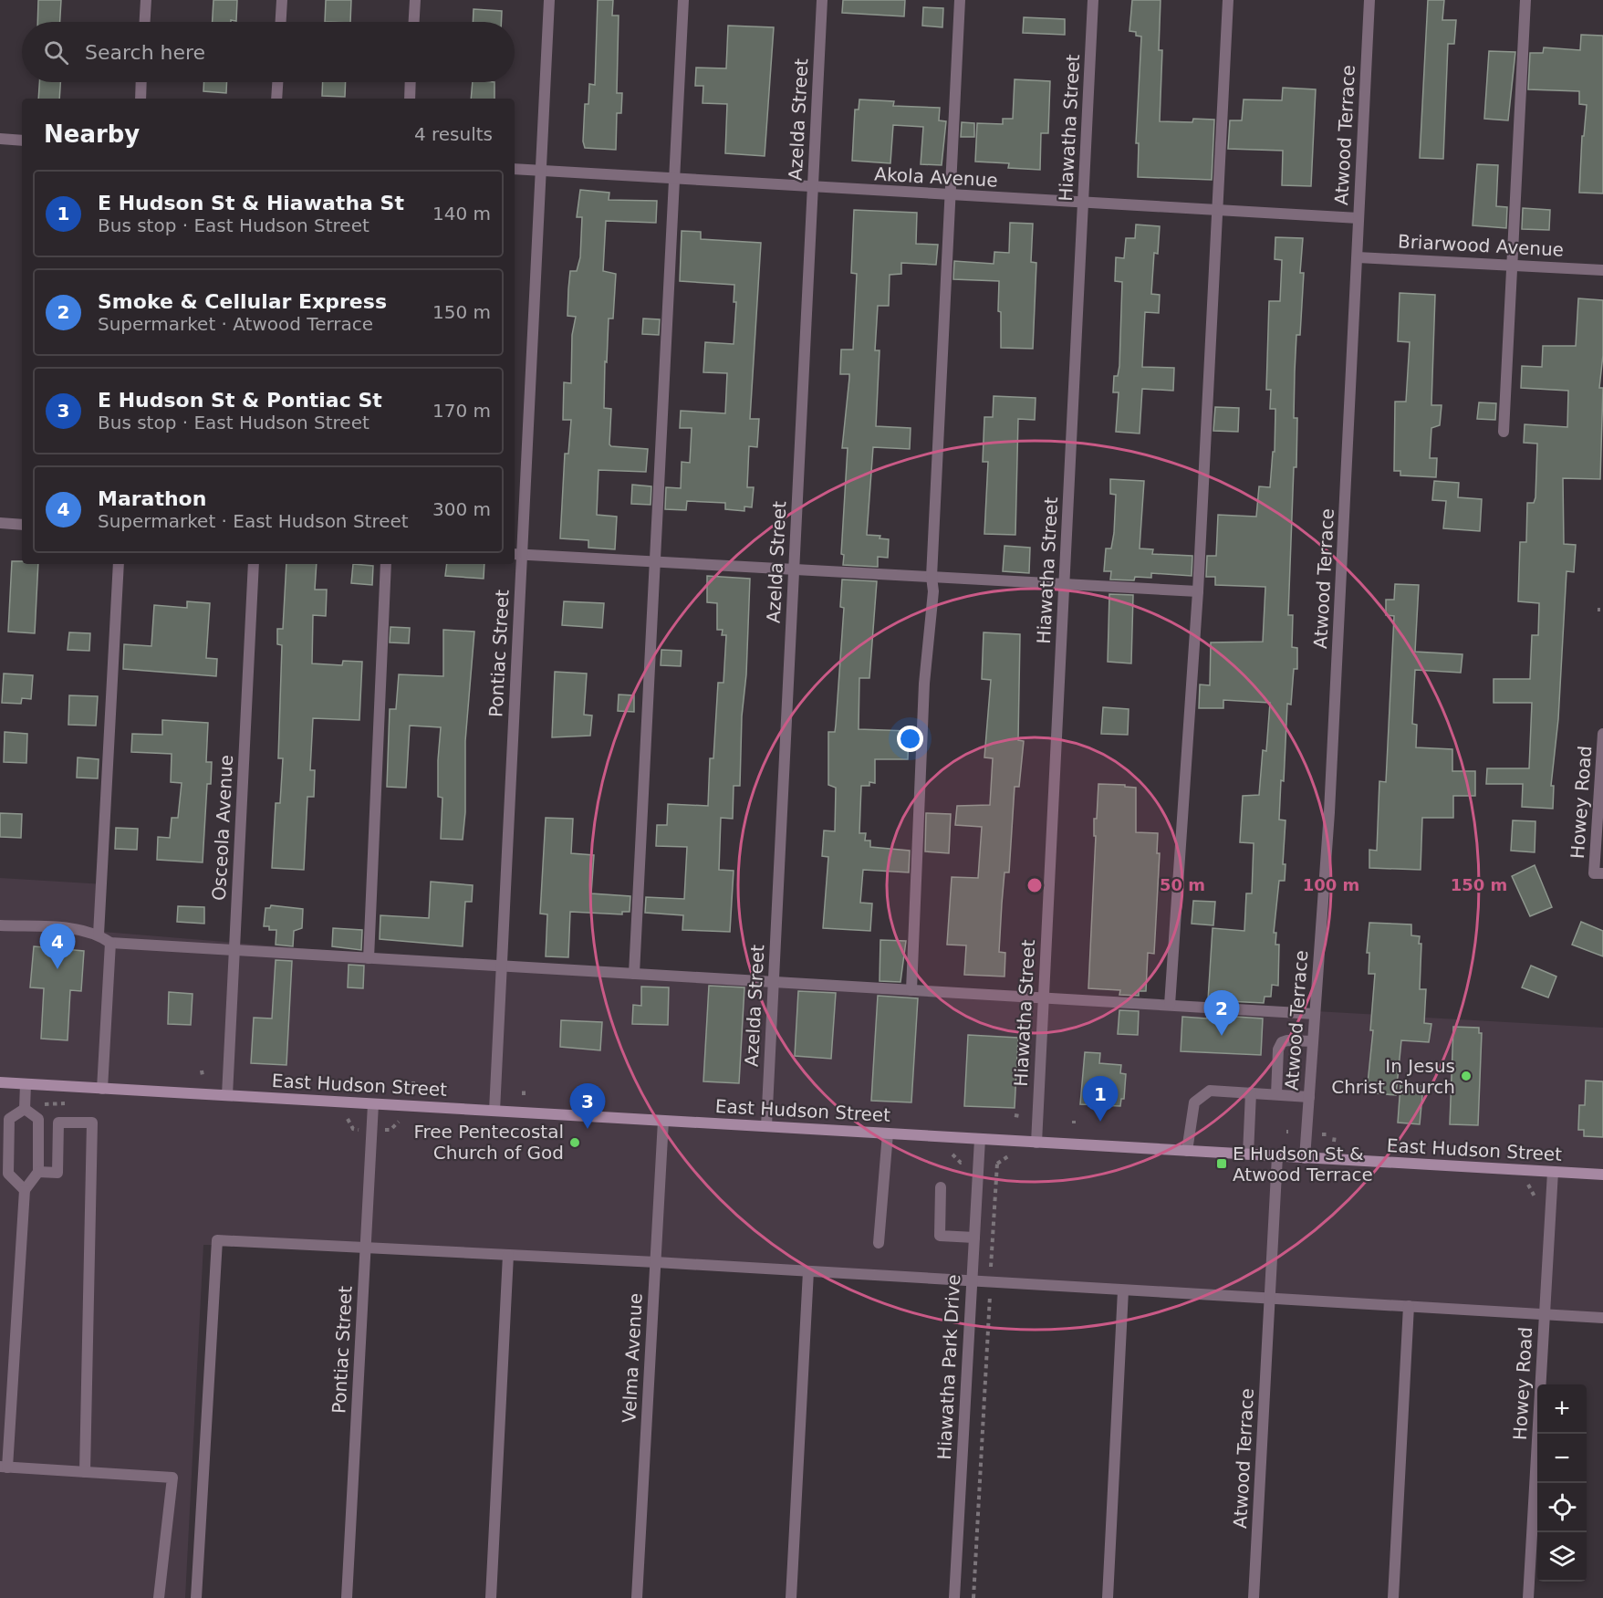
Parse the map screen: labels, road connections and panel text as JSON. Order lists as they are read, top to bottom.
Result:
{
  "streets": {
    "main road": ["East Hudson Street"],
    "street": [
      "Azelda Street",
      "Hiawatha Street",
      "Atwood Terrace",
      "Akola Avenue",
      "Briarwood Avenue",
      "Pontiac Street",
      "Howey Road",
      "Osceola Avenue",
      "Velma Avenue",
      "Hiawatha Park Drive"
    ]
  },
  "crossings": [
    ["Azelda Street", "Akola Avenue"],
    ["Azelda Street", "East Hudson Street"],
    ["Hiawatha Street", "Akola Avenue"],
    ["Hiawatha Street", "East Hudson Street"],
    ["Atwood Terrace", "Akola Avenue"],
    ["Atwood Terrace", "Briarwood Avenue"],
    ["Atwood Terrace", "East Hudson Street"],
    ["Akola Avenue", "Pontiac Street"],
    ["Pontiac Street", "East Hudson Street"],
    ["Howey Road", "East Hudson Street"],
    ["Osceola Avenue", "East Hudson Street"],
    ["East Hudson Street", "Velma Avenue"],
    ["East Hudson Street", "Hiawatha Park Drive"]
  ],
  "places": {
    "other": ["In Jesus Christ Church", "Free Pentecostal Church of God"],
    "transit": ["E Hudson St & Atwood Terrace"]
  },
  "page": {
    "search": "Search here",
    "heading": ["Nearby", "4 results"],
    "list": [
      {
        "mark": "1",
        "name": "E Hudson St & Hiawatha St",
        "note": "Bus stop · East Hudson Street",
        "value": "140 m"
      },
      {
        "mark": "2",
        "name": "Smoke & Cellular Express",
        "note": "Supermarket · Atwood Terrace",
        "value": "150 m"
      },
      {
        "mark": "3",
        "name": "E Hudson St & Pontiac St",
        "note": "Bus stop · East Hudson Street",
        "value": "170 m"
      },
      {
        "mark": "4",
        "name": "Marathon",
        "note": "Supermarket · East Hudson Street",
        "value": "300 m"
      }
    ],
    "pins": [
      "4",
      "2",
      "1",
      "3"
    ],
    "map_buttons": ["+", "−"]
  },
  "rings": ["50 m", "100 m", "150 m"]
}
